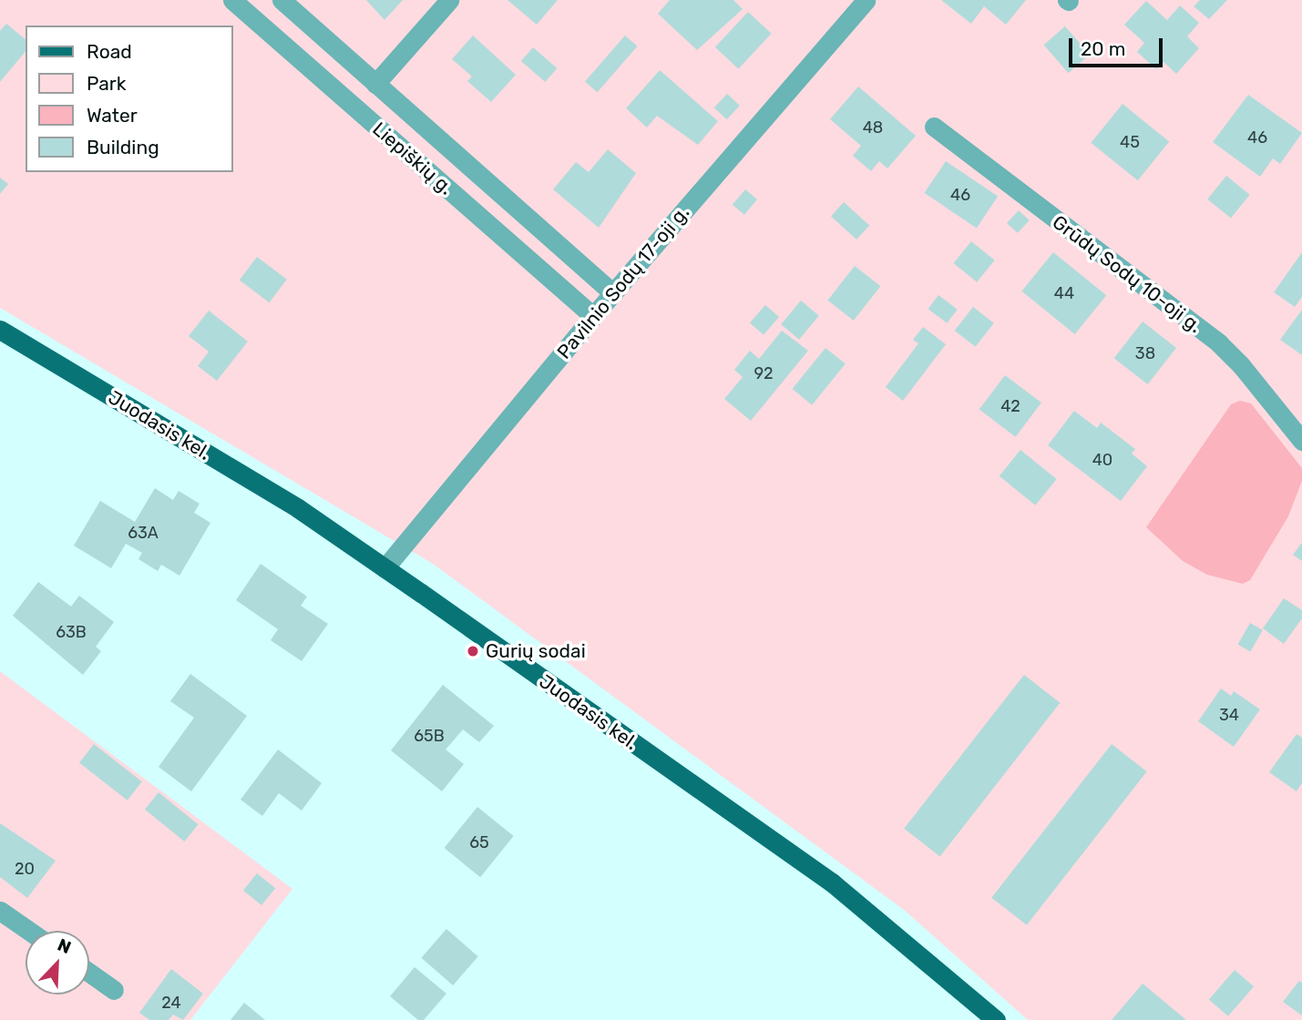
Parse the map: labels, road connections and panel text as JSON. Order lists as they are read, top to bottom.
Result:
{
  "streets": {
    "main road": ["Juodasis kel."],
    "street": ["Liepiškių g.", "Grūdų Sodų 10-oji g.", "Pavilnio Sodų 17-oji g."]
  },
  "crossings": [
    ["Liepiškių g.", "Pavilnio Sodų 17-oji g."],
    ["Pavilnio Sodų 17-oji g.", "Juodasis kel."]
  ],
  "places": ["Gurių sodai"],
  "house_numbers": [
    "48",
    "46",
    "45",
    "46",
    "44",
    "38",
    "92",
    "42",
    "40",
    "63A",
    "63B",
    "34",
    "65B",
    "65",
    "20",
    "24"
  ],
  "legend": [
    "Road",
    "Park",
    "Water",
    "Building"
  ],
  "scale_bar": "20 m",
  "north": "top right"
}
